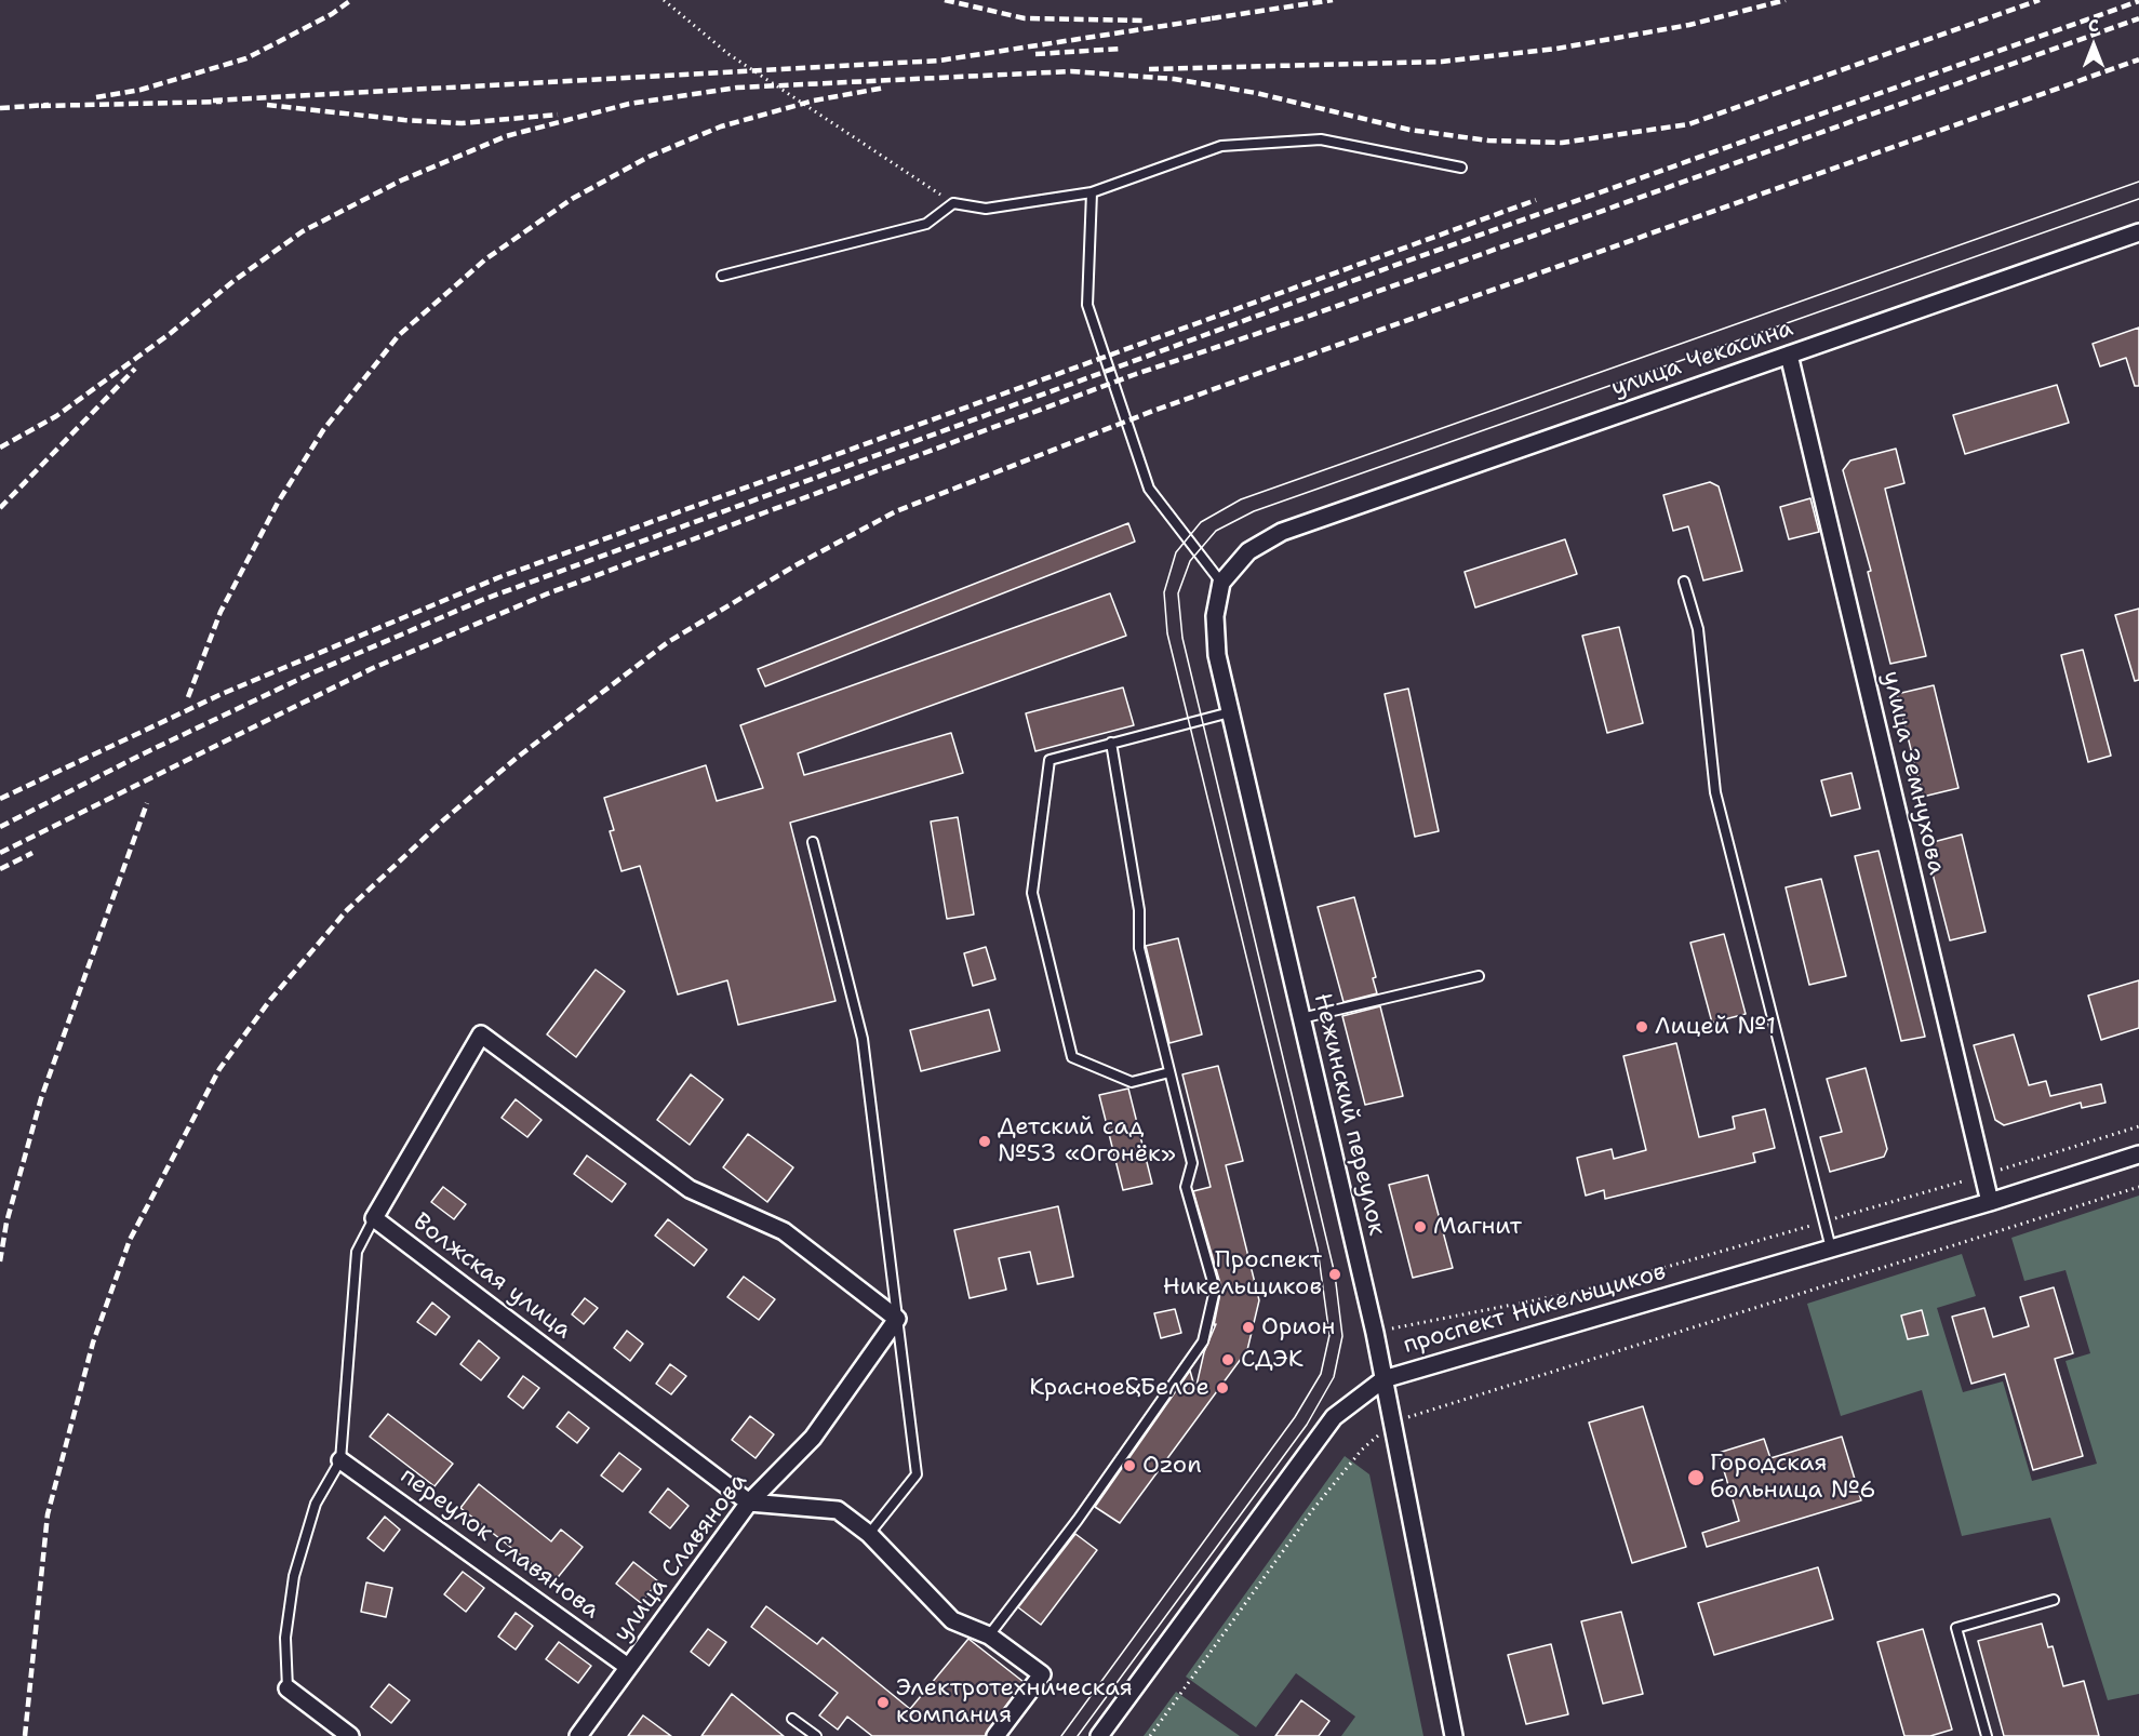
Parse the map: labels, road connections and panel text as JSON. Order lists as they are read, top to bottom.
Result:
{
  "streets": {
    "street": [
      "улица Чекасина",
      "улица Земнухова",
      "Нежинский переулок",
      "Волжская улица",
      "проспект Никельщиков",
      "переулок Славянова",
      "улица Славянова"
    ]
  },
  "crossings": [
    ["улица Чекасина", "улица Земнухова"],
    ["улица Чекасина", "Нежинский переулок"],
    ["улица Земнухова", "проспект Никельщиков"],
    ["Нежинский переулок", "проспект Никельщиков"],
    ["Волжская улица", "улица Славянова"],
    ["переулок Славянова", "улица Славянова"]
  ],
  "places": [
    "Лицей №1",
    "Детский сад №53 «Огонёк»",
    "Магнит",
    "Проспект Никельщиков",
    "Орион",
    "СДЭК",
    "Красное&Белое",
    "Ozon",
    "Городская больница №6",
    "Электротехническая компания"
  ],
  "north": "top"
}
